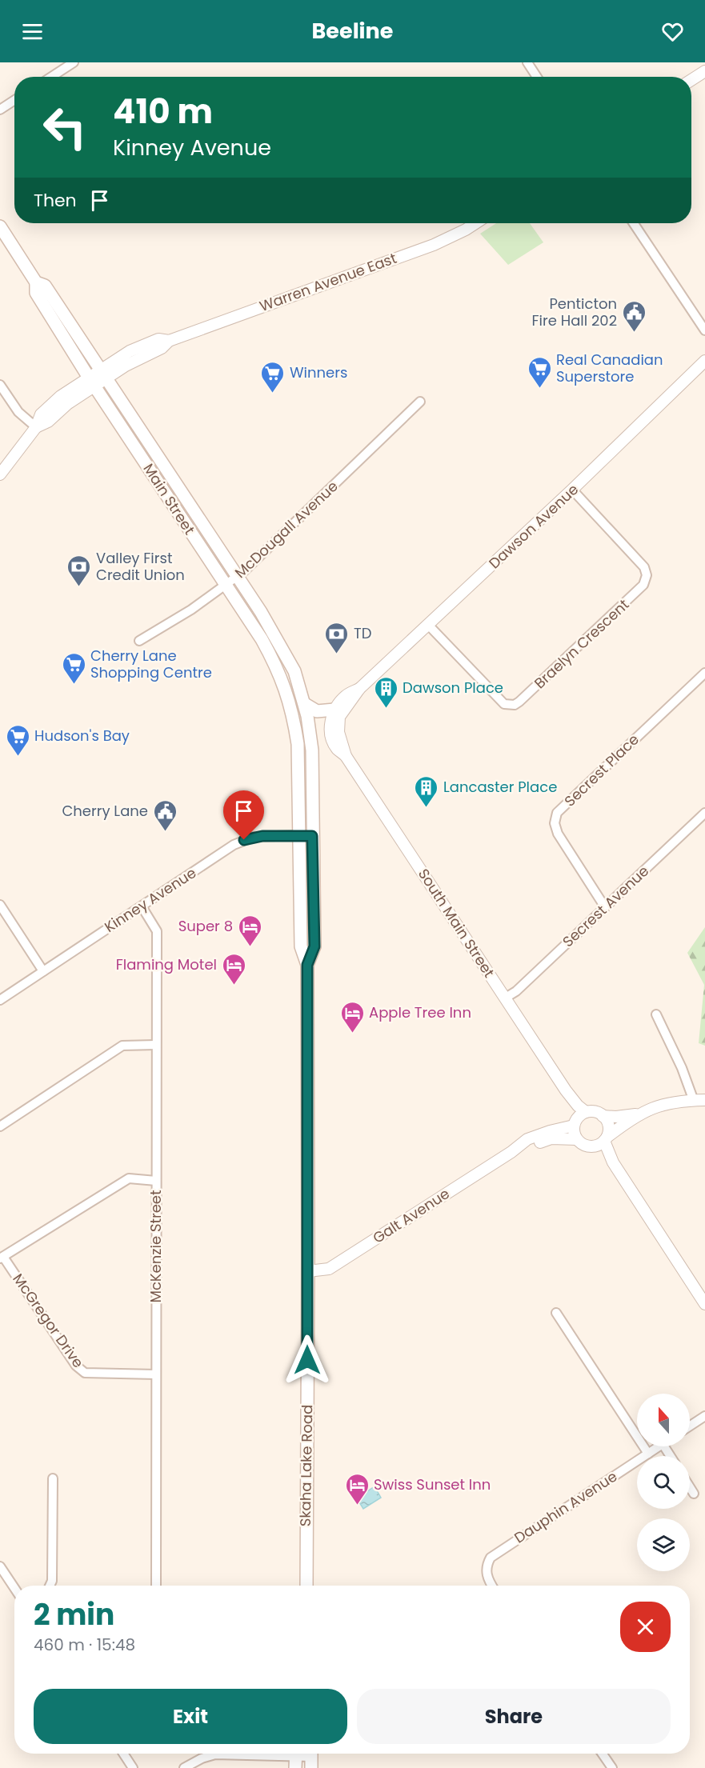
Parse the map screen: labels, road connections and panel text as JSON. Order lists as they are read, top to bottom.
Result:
{
  "streets": {
    "main road": ["Main Street", "Skaha Lake Road"],
    "street": [
      "Warren Avenue East",
      "Dawson Avenue",
      "McDougall Avenue",
      "Braelyn Crescent",
      "Secrest Place",
      "Kinney Avenue",
      "Secrest Avenue",
      "South Main Street",
      "Galt Avenue",
      "McKenzie Street",
      "McGregor Drive",
      "Dauphin Avenue"
    ]
  },
  "crossings": [
    ["Warren Avenue East", "Main Street"],
    ["Main Street", "McDougall Avenue"],
    ["Main Street", "Skaha Lake Road"],
    ["Dawson Avenue", "Braelyn Crescent"],
    ["Dawson Avenue", "South Main Street"],
    ["Secrest Place", "Secrest Avenue"],
    ["Kinney Avenue", "McKenzie Street"],
    ["Kinney Avenue", "Skaha Lake Road"],
    ["Secrest Avenue", "South Main Street"],
    ["South Main Street", "Galt Avenue"],
    ["Galt Avenue", "Skaha Lake Road"],
    ["McKenzie Street", "McGregor Drive"]
  ],
  "places": {
    "public building": ["Penticton Fire Hall 202", "Cherry Lane"],
    "supermarket": [
      "Real Canadian Superstore",
      "Winners",
      "Cherry Lane Shopping Centre",
      "Hudson's Bay"
    ],
    "bank": ["Valley First Credit Union", "TD"],
    "building": ["Dawson Place", "Lancaster Place"],
    "hotel": [
      "Super 8",
      "Flaming Motel",
      "Apple Tree Inn",
      "Swiss Sunset Inn"
    ]
  },
  "north": "top",
  "page": {
    "header": "Beeline",
    "turn": ["410 m", "Kinney Avenue"],
    "then": "Then",
    "heading": ["2 min", "460 m · 15:48"],
    "buttons": ["Exit", "Share"]
  }
}
